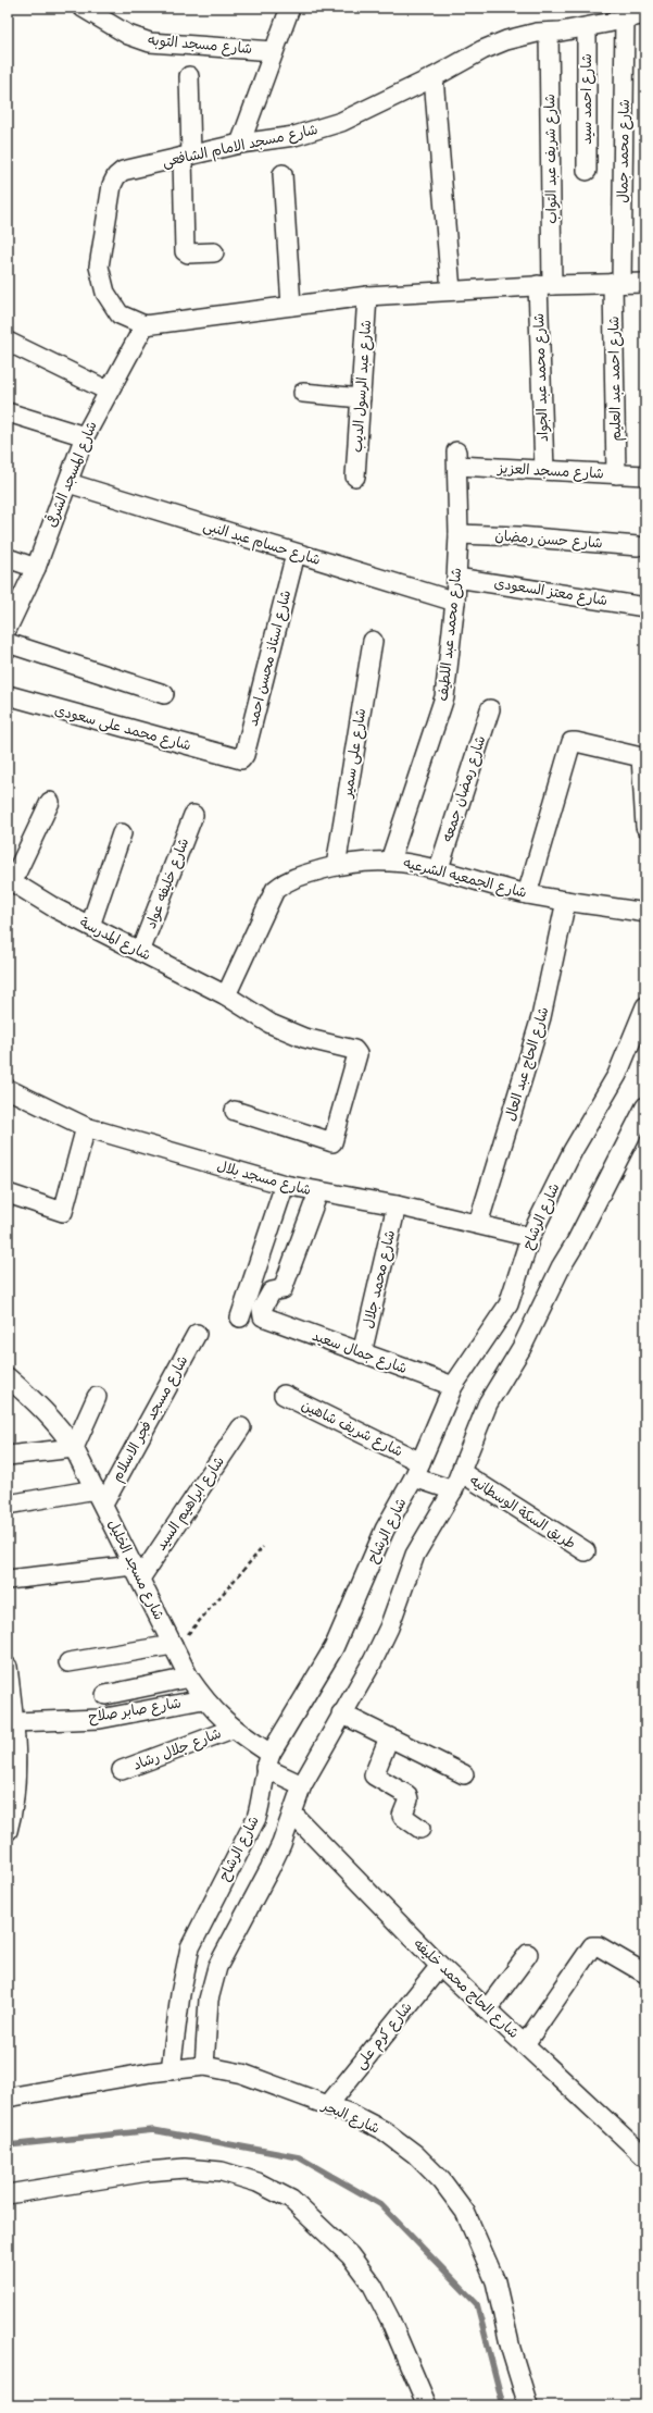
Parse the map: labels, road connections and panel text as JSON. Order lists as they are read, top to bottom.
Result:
{
  "streets": {
    "street": [
      "شارع مسجد التوبه",
      "شارع احمد سيد",
      "شارع مسجد الامام الشافعى",
      "شارع محمد جمال",
      "شارع شريف عبد التواب",
      "شارع محمد عبد الجواد",
      "شارع احمد عبد العليم",
      "شارع عبد الرسول الديب",
      "شارع مسجد العزيز",
      "شارع المسجد الشرقى",
      "شارع حسن رمضان",
      "شارع حسام عبد النبى",
      "شارع معتز السعودى",
      "شارع محمد عبد اللطيف",
      "شارع استاذ محسن احمد",
      "شارع محمد على سعودى",
      "شارع على سمير",
      "شارع رمضان جمعه",
      "شارع الجمعيه الشرعيه",
      "شارع خليفه عواد",
      "شارع المدرسة",
      "شارع الحاج عبد العال",
      "شارع مسجد بلال",
      "شارع الرشاح",
      "شارع محمد جلال",
      "شارع جمال سعيد",
      "شارع مسجد فجر الاسلام",
      "شارع شريف شاهين",
      "شارع ابراهيم السيد",
      "طريق السكة الوسطانيه",
      "شارع مسجد الخليل",
      "شارع صابر صلاح",
      "شارع جلال رشاد",
      "شارع الحاج محمد خليفه",
      "شارع كرم على",
      "شارع البحر"
    ]
  },
  "crossings": [
    ["شارع احمد سيد", "شارع مسجد الامام الشافعى"],
    ["شارع مسجد الامام الشافعى", "شارع محمد جمال"],
    ["شارع مسجد الامام الشافعى", "شارع شريف عبد التواب"],
    ["شارع مسجد الامام الشافعى", "شارع المسجد الشرقى"],
    ["شارع محمد جمال", "شارع احمد عبد العليم"],
    ["شارع شريف عبد التواب", "شارع محمد عبد الجواد"],
    ["شارع محمد عبد الجواد", "شارع مسجد العزيز"],
    ["شارع احمد عبد العليم", "شارع مسجد العزيز"],
    ["شارع مسجد العزيز", "شارع محمد عبد اللطيف"],
    ["شارع المسجد الشرقى", "شارع حسام عبد النبى"],
    ["شارع حسن رمضان", "شارع محمد عبد اللطيف"],
    ["شارع حسام عبد النبى", "شارع محمد عبد اللطيف"],
    ["شارع حسام عبد النبى", "شارع استاذ محسن احمد"],
    ["شارع معتز السعودى", "شارع محمد عبد اللطيف"],
    ["شارع محمد عبد اللطيف", "شارع الجمعيه الشرعيه"],
    ["شارع استاذ محسن احمد", "شارع محمد على سعودى"],
    ["شارع على سمير", "شارع الجمعيه الشرعيه"],
    ["شارع رمضان جمعه", "شارع الجمعيه الشرعيه"],
    ["شارع الجمعيه الشرعيه", "شارع المدرسة"],
    ["شارع الجمعيه الشرعيه", "شارع الحاج عبد العال"],
    ["شارع خليفه عواد", "شارع المدرسة"],
    ["شارع الحاج عبد العال", "شارع مسجد بلال"],
    ["شارع مسجد بلال", "شارع الرشاح"],
    ["شارع مسجد بلال", "شارع محمد جلال"],
    ["شارع مسجد بلال", "شارع جمال سعيد"],
    ["شارع الرشاح", "شارع جمال سعيد"],
    ["شارع الرشاح", "شارع شريف شاهين"],
    ["شارع الرشاح", "طريق السكة الوسطانيه"],
    ["شارع الرشاح", "شارع مسجد الخليل"],
    ["شارع الرشاح", "شارع الحاج محمد خليفه"],
    ["شارع الرشاح", "شارع البحر"],
    ["شارع محمد جلال", "شارع جمال سعيد"],
    ["شارع مسجد فجر الاسلام", "شارع مسجد الخليل"],
    ["شارع ابراهيم السيد", "شارع مسجد الخليل"],
    ["شارع مسجد الخليل", "شارع صابر صلاح"],
    ["شارع مسجد الخليل", "شارع جلال رشاد"],
    ["شارع الحاج محمد خليفه", "شارع كرم على"],
    ["شارع كرم على", "شارع البحر"]
  ]
}
